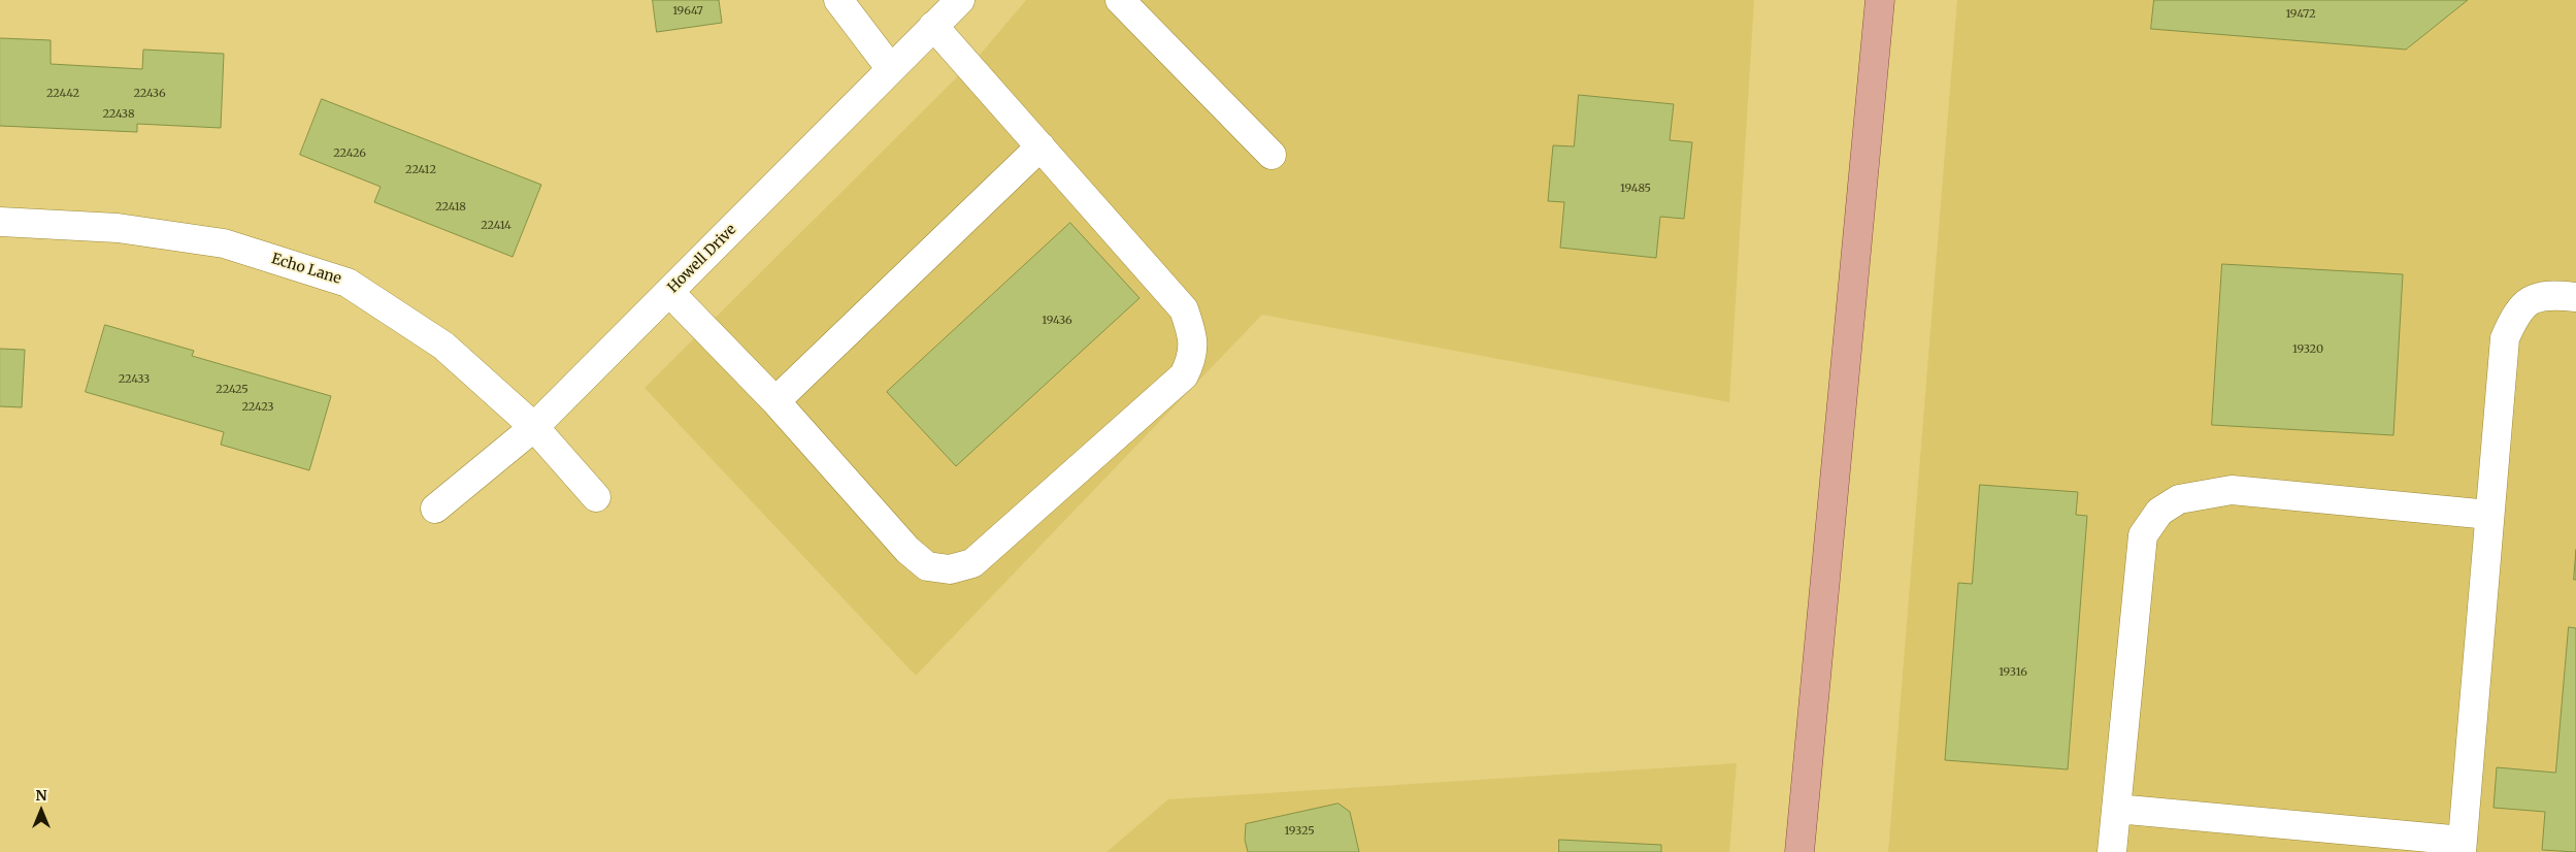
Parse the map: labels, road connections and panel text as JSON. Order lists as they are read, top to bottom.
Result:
{
  "streets": {
    "street": ["Howell Drive", "Echo Lane"]
  },
  "crossings": [
    ["Howell Drive", "Echo Lane"]
  ],
  "house_numbers": [
    "19647",
    "19472",
    "22442",
    "22436",
    "22438",
    "22426",
    "22412",
    "19485",
    "22418",
    "22414",
    "19436",
    "19320",
    "22433",
    "22425",
    "22423",
    "19316",
    "19325"
  ],
  "north": "top"
}
